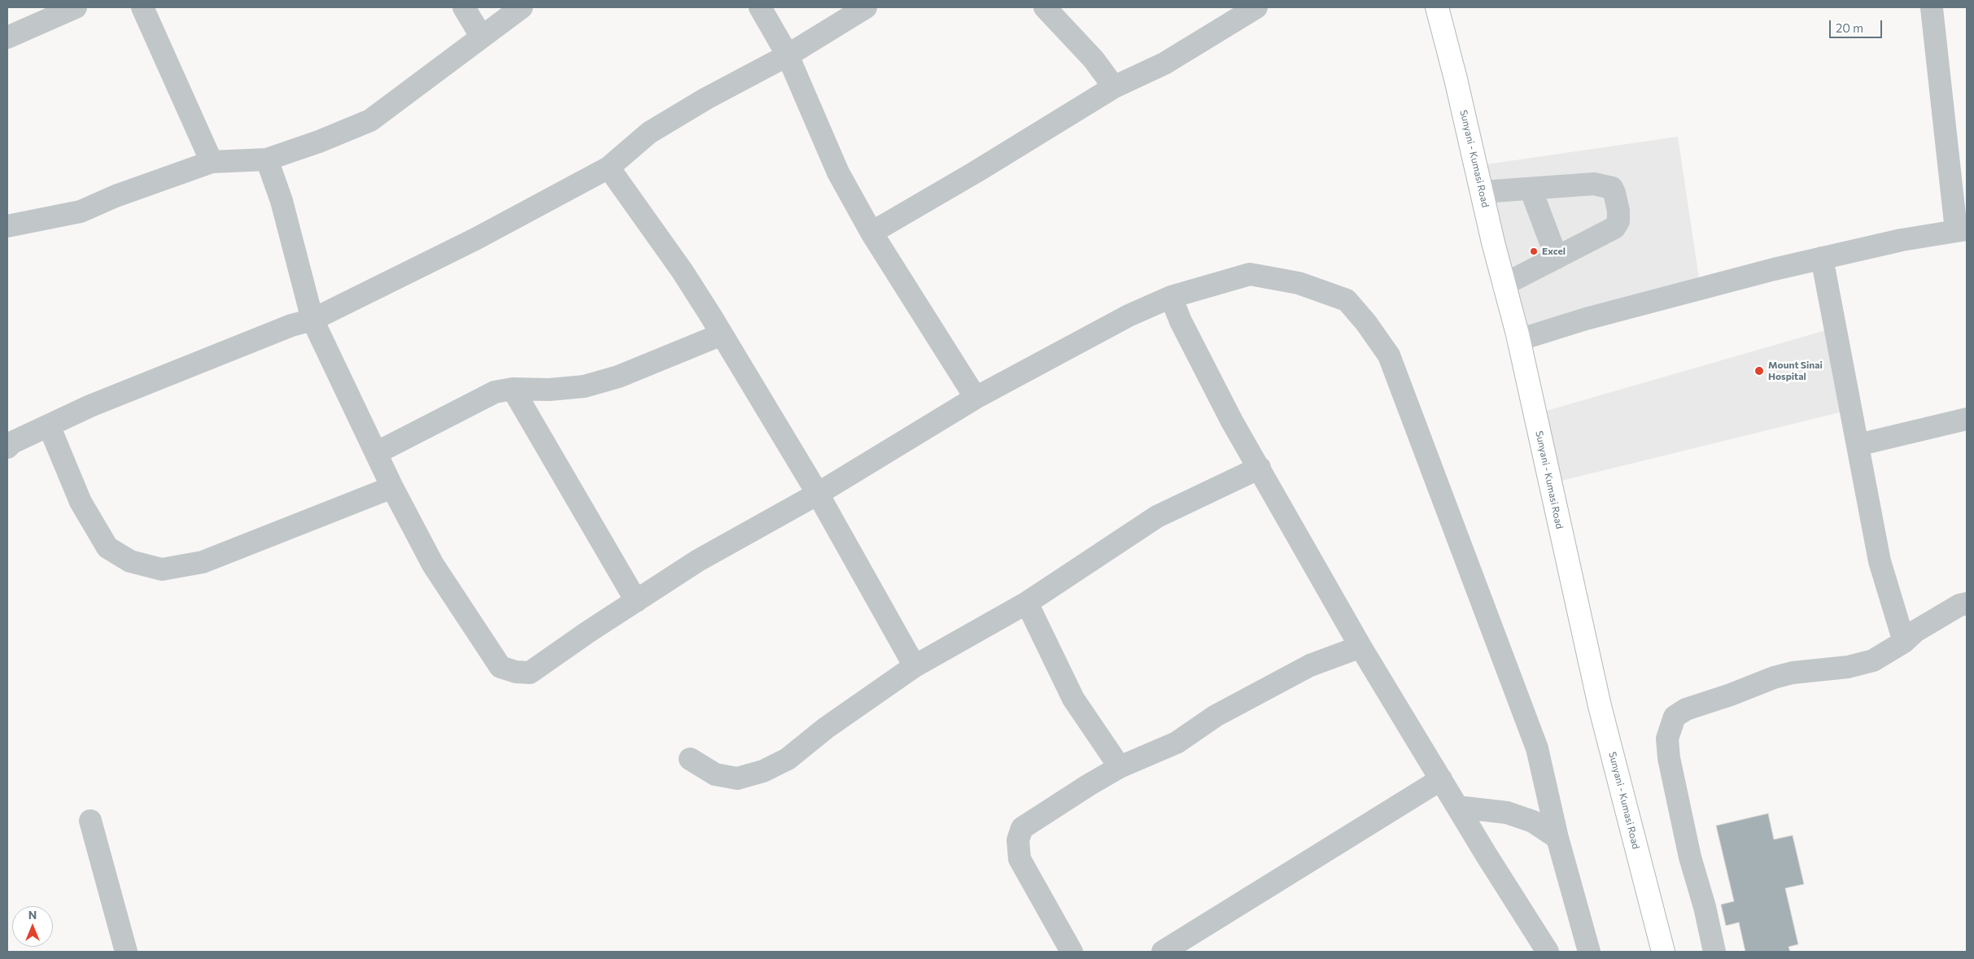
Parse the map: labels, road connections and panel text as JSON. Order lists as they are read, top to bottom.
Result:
{
  "streets": {
    "main road": ["Sunyani - Kumasi Road"]
  },
  "places": ["Excel", "Mount Sinai Hospital"],
  "scale_bar": "20 m",
  "north": "top"
}
